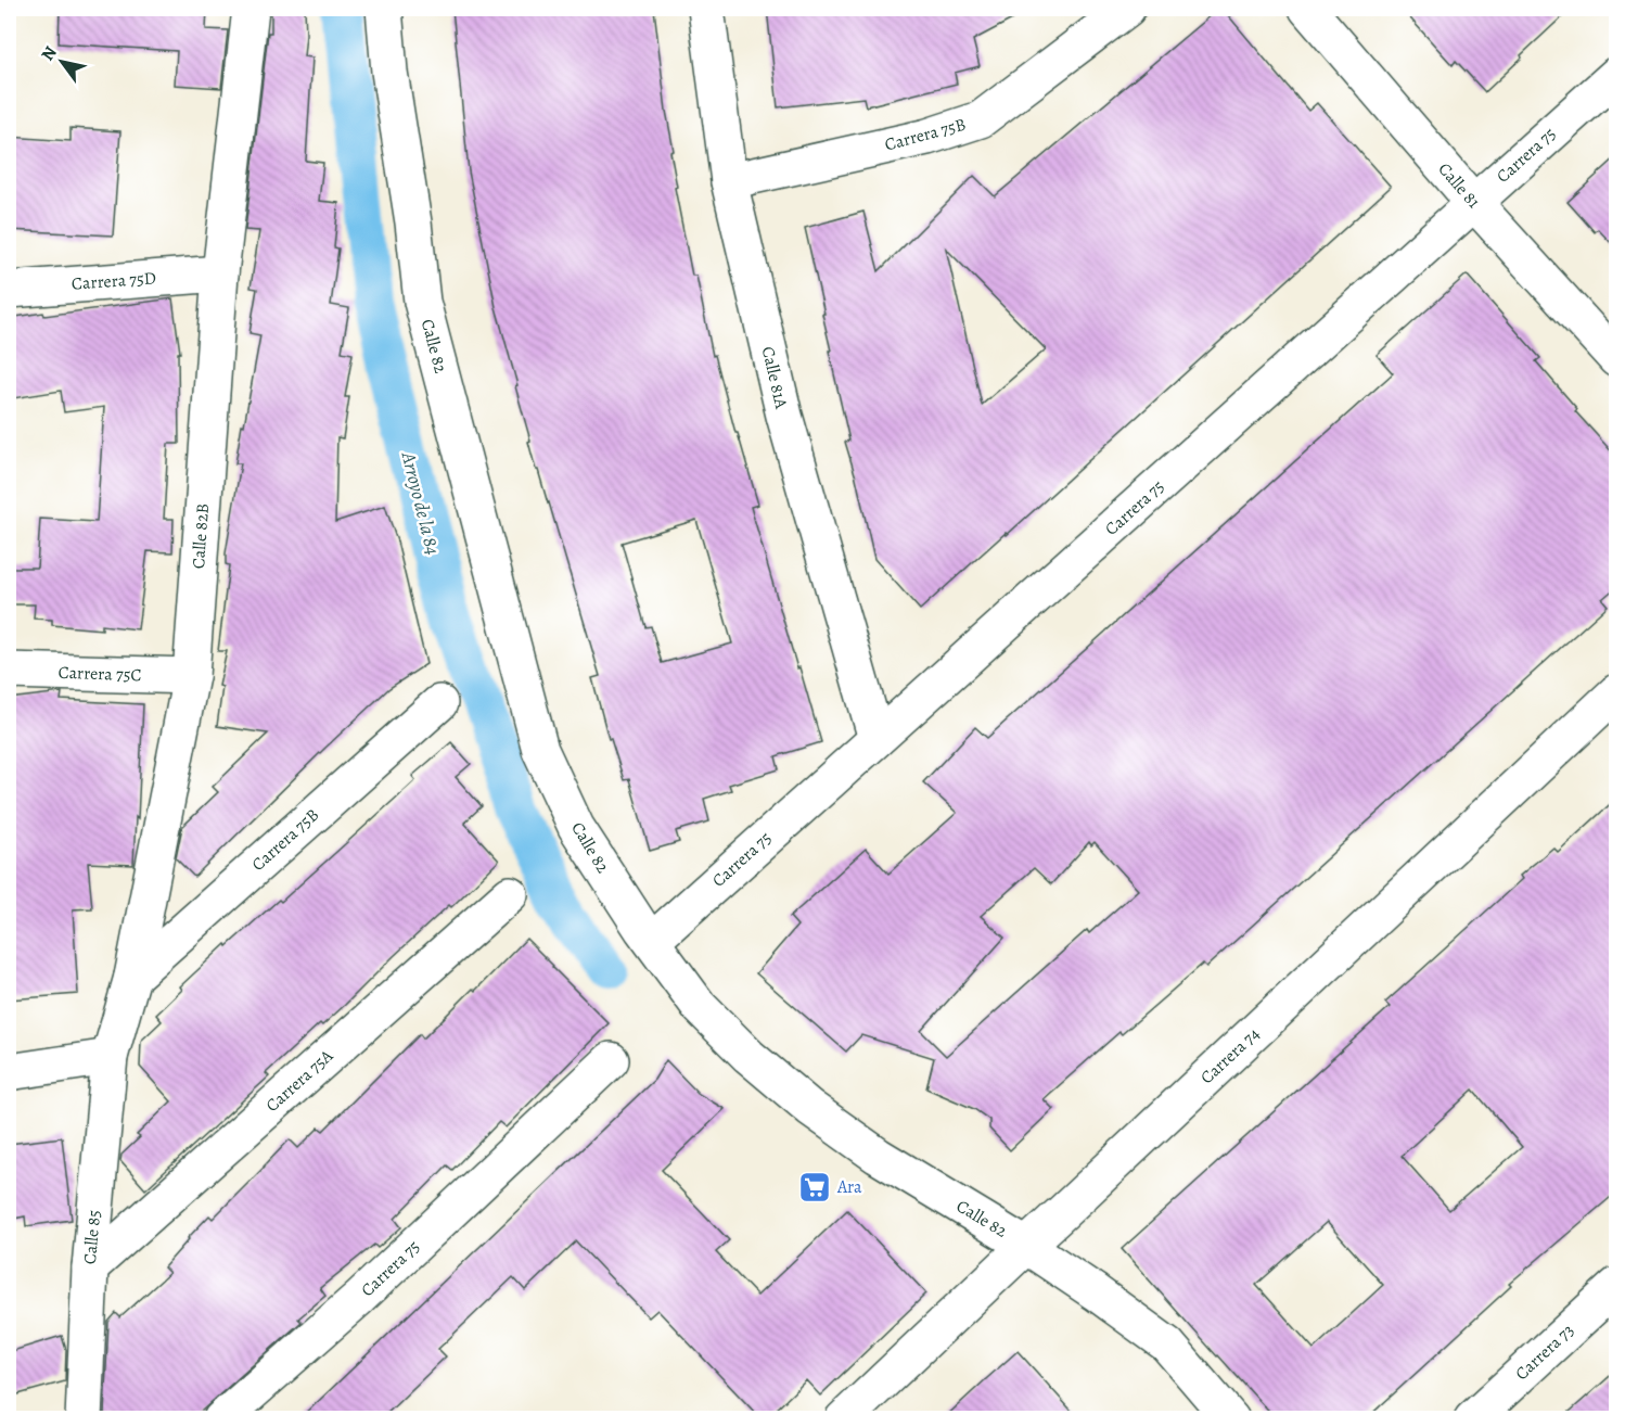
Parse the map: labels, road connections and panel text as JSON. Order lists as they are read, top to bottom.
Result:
{
  "streets": {
    "street": [
      "Carrera 75B",
      "Carrera 75",
      "Calle 81",
      "Carrera 75D",
      "Calle 82",
      "Calle 81A",
      "Calle 82B",
      "Carrera 75C",
      "Carrera 74",
      "Carrera 75A",
      "Calle 85",
      "Carrera 73"
    ]
  },
  "crossings": [
    ["Carrera 75B", "Calle 81A"],
    ["Carrera 75B", "Calle 82B"],
    ["Carrera 75", "Calle 81"],
    ["Carrera 75", "Calle 82"],
    ["Carrera 75", "Calle 81A"],
    ["Carrera 75D", "Calle 82B"],
    ["Calle 82", "Carrera 74"],
    ["Calle 82B", "Carrera 75C"],
    ["Calle 82B", "Calle 85"],
    ["Carrera 75A", "Calle 85"]
  ],
  "water": ["Arroyo de la 84"],
  "places": {
    "supermarket": ["Ara"]
  },
  "north": "top left"
}
